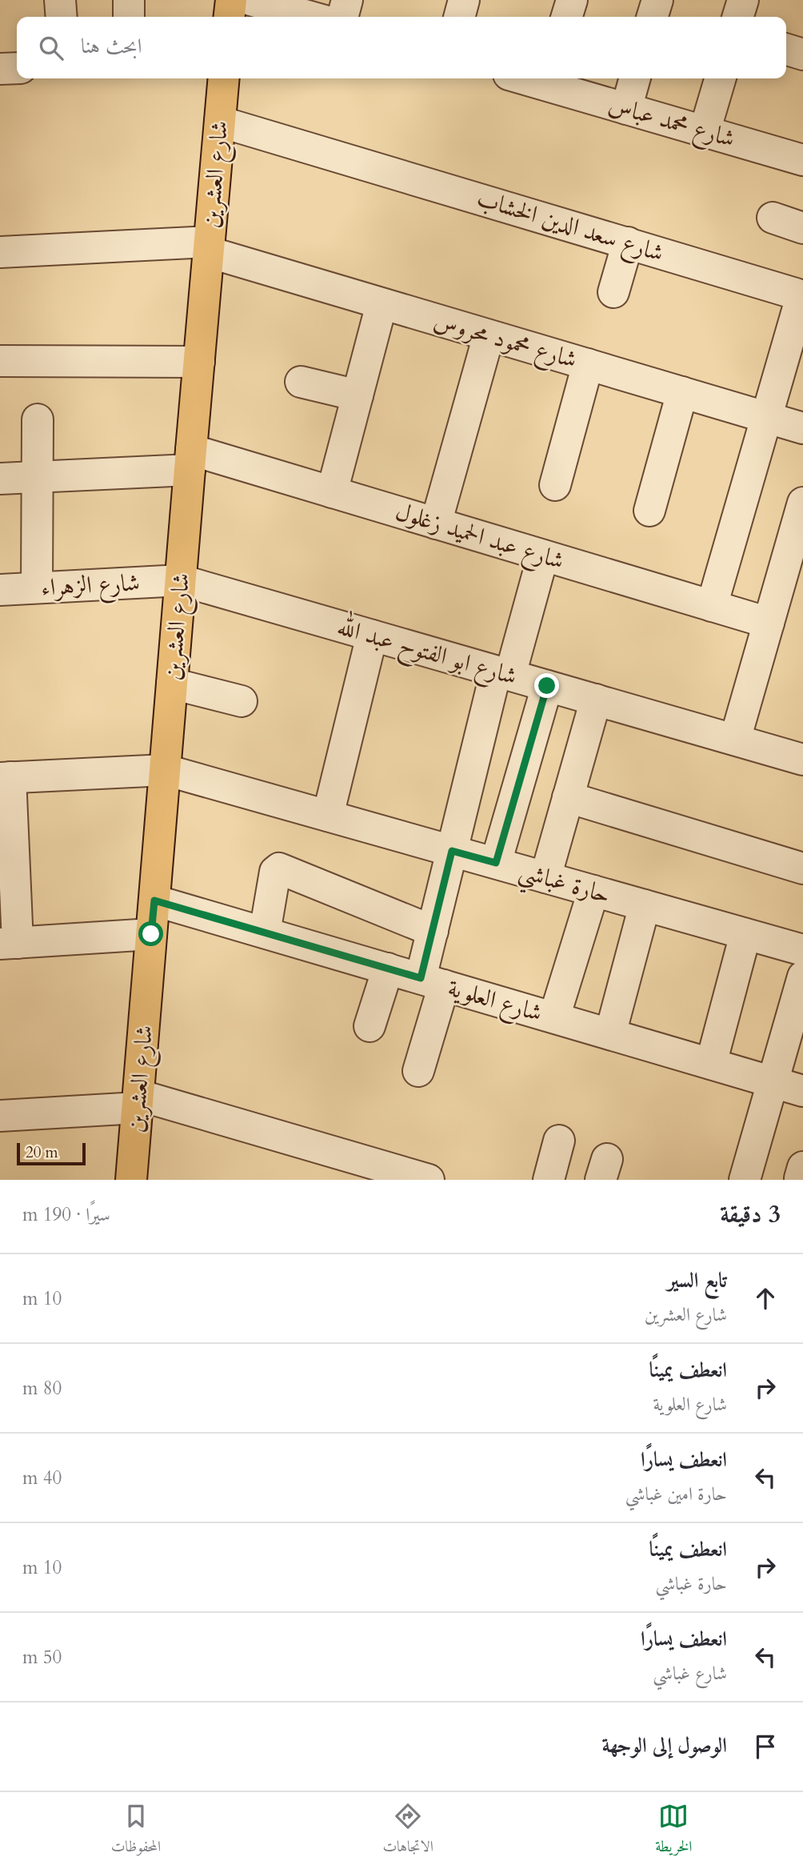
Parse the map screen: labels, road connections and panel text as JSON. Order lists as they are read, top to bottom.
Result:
{
  "streets": {
    "main road": ["شارع العشرين"],
    "street": [
      "شارع محمد عباس",
      "شارع سعد الدين الخشاب",
      "شارع محمود محروس",
      "شارع عبد الحميد زغلول",
      "شارع الزهراء",
      "شارع ابو الفتوح عبد الله",
      "حارة غباشي",
      "شارع العلوية"
    ]
  },
  "crossings": [
    ["شارع العشرين", "شارع سعد الدين الخشاب"],
    ["شارع العشرين", "شارع محمود محروس"],
    ["شارع العشرين", "شارع عبد الحميد زغلول"],
    ["شارع العشرين", "شارع الزهراء"],
    ["شارع العشرين", "شارع ابو الفتوح عبد الله"],
    ["شارع العشرين", "حارة غباشي"],
    ["شارع العشرين", "شارع العلوية"],
    ["شارع سعد الدين الخشاب", "شارع محمود محروس"],
    ["شارع الزهراء", "شارع ابو الفتوح عبد الله"]
  ],
  "scale_bar": "20 m",
  "page": {
    "search": "ابحث هنا",
    "scale": "20 m",
    "heading": ["3 دقيقة", "سيرًا · 190 m"],
    "list": [
      ["تابع السير", "شارع العشرين", "10 m"],
      ["انعطف يمينًا", "شارع العلوية", "80 m"],
      ["انعطف يسارًا", "حارة امين غباشي", "40 m"],
      ["انعطف يمينًا", "حارة غباشي", "10 m"],
      ["انعطف يسارًا", "شارع غباشي", "50 m"],
      "الوصول إلى الوجهة"
    ],
    "nav": ["الخريطة", "الاتجاهات", "المحفوظات"]
  }
}
